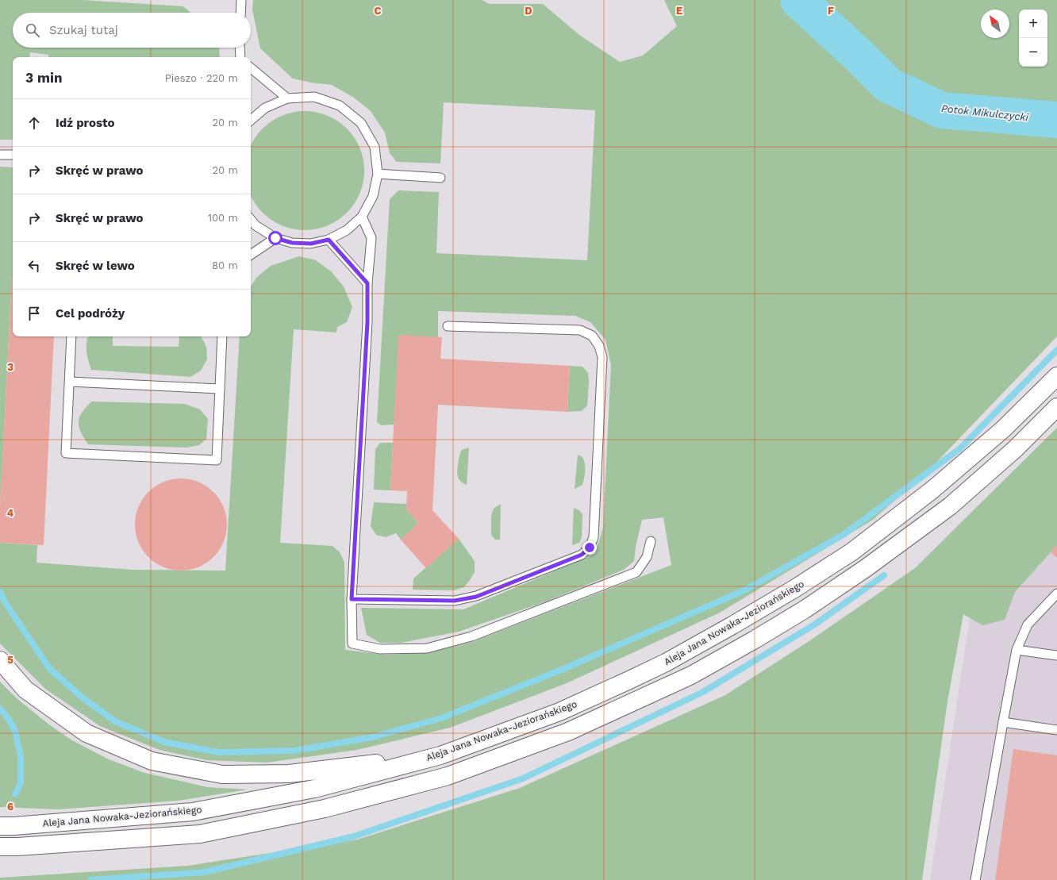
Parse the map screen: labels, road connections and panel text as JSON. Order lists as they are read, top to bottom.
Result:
{
  "streets": {
    "main road": ["Aleja Jana Nowaka-Jeziorańskiego"]
  },
  "water": ["Potok Mikulczycki"],
  "north": "top left",
  "page": {
    "map_buttons": ["+", "−"],
    "search": "Szukaj tutaj",
    "heading": ["3 min", "Pieszo · 220 m"],
    "list": [
      ["Idź prosto", "20 m"],
      ["Skręć w prawo", "20 m"],
      ["Skręć w prawo", "100 m"],
      ["Skręć w lewo", "80 m"],
      "Cel podróży"
    ]
  },
  "grid": {
    "columns": [
      "C",
      "D",
      "E",
      "F"
    ],
    "rows": [
      "3",
      "4",
      "5",
      "6"
    ]
  }
}
